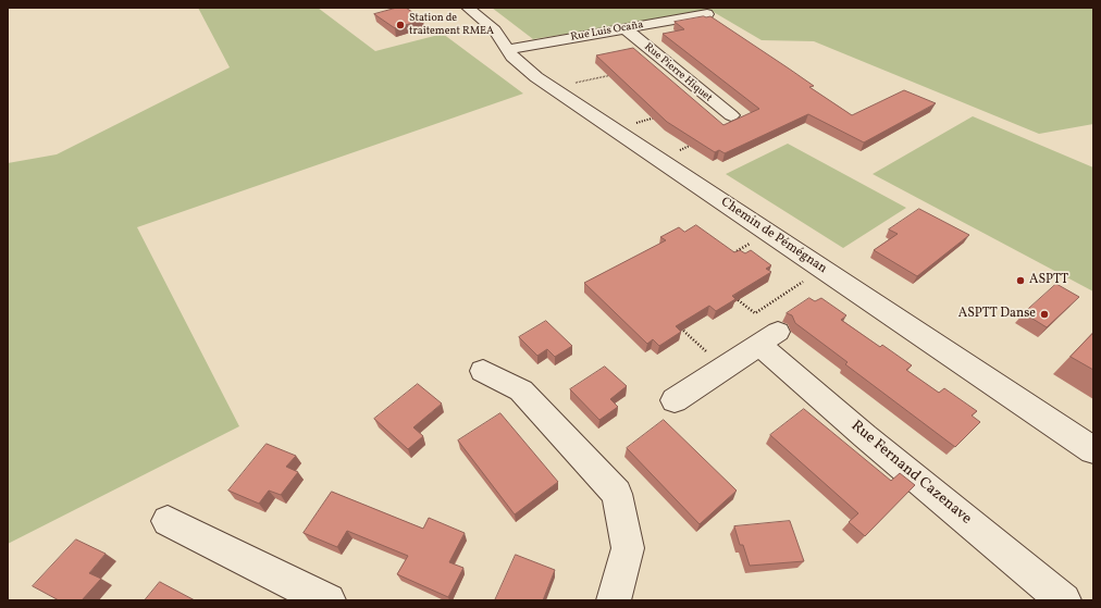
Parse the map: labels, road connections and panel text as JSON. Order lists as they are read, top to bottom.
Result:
{
  "streets": {
    "street": [
      "Rue Luis Ocaña",
      "Rue Pierre Hiquet",
      "Chemin de Pémégnan",
      "Rue Fernand Cazenave"
    ]
  },
  "crossings": [
    ["Rue Luis Ocaña", "Rue Pierre Hiquet"],
    ["Rue Luis Ocaña", "Chemin de Pémégnan"]
  ],
  "places": ["Station de traitement RMEA", "ASPTT", "ASPTT Danse"]
}
